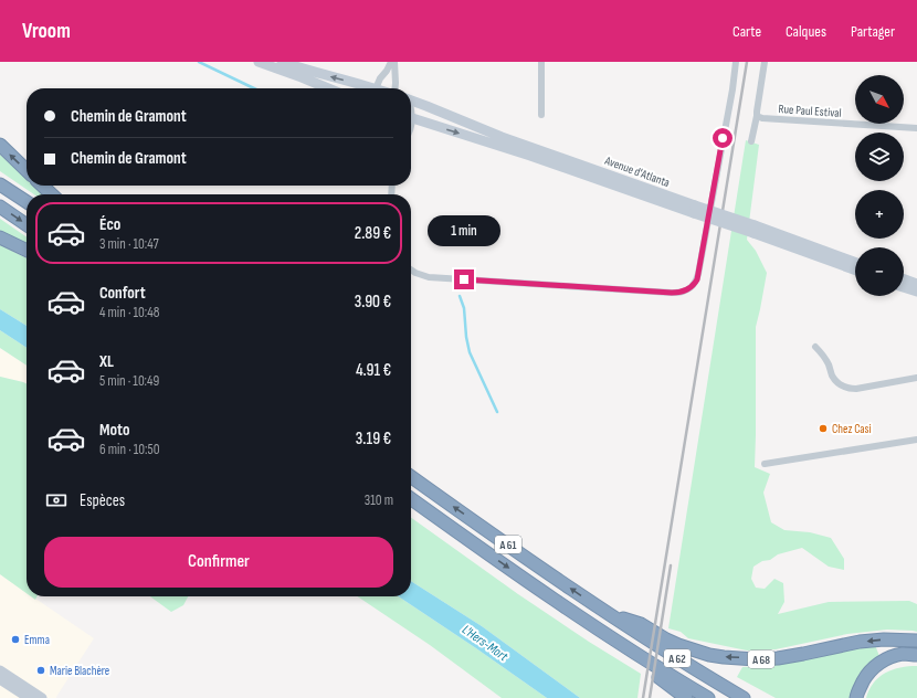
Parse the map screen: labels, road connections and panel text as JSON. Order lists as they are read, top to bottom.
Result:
{
  "streets": {
    "highway": ["A 61", "A 62", "A 68"],
    "main road": ["Avenue d'Atlanta"],
    "street": ["Rue Paul Estival"]
  },
  "crossings": [
    ["A 61", "A 62"],
    ["A 61", "A 68"],
    ["A 62", "A 68"]
  ],
  "water": ["L'Hers-Mort"],
  "places": ["Chez Casi", "Emma", "Marie Blachère"],
  "north": "bottom right",
  "page": {
    "header": "Vroom",
    "nav": ["Carte", "Calques", "Partager"],
    "map_buttons": ["+", "−"],
    "banner": ["Chemin de Gramont", "Chemin de Gramont"],
    "list": [
      {
        "name": "Éco",
        "note": "3 min · 10:47",
        "value": "2.89 €"
      },
      {
        "name": "Confort",
        "note": "4 min · 10:48",
        "value": "3.90 €"
      },
      {
        "name": "XL",
        "note": "5 min · 10:49",
        "value": "4.91 €"
      },
      {
        "name": "Moto",
        "note": "6 min · 10:50",
        "value": "3.19 €"
      }
    ],
    "bubble": "1 min",
    "pay": ["Espèces", "310 m"],
    "buttons": "Confirmer"
  }
}
